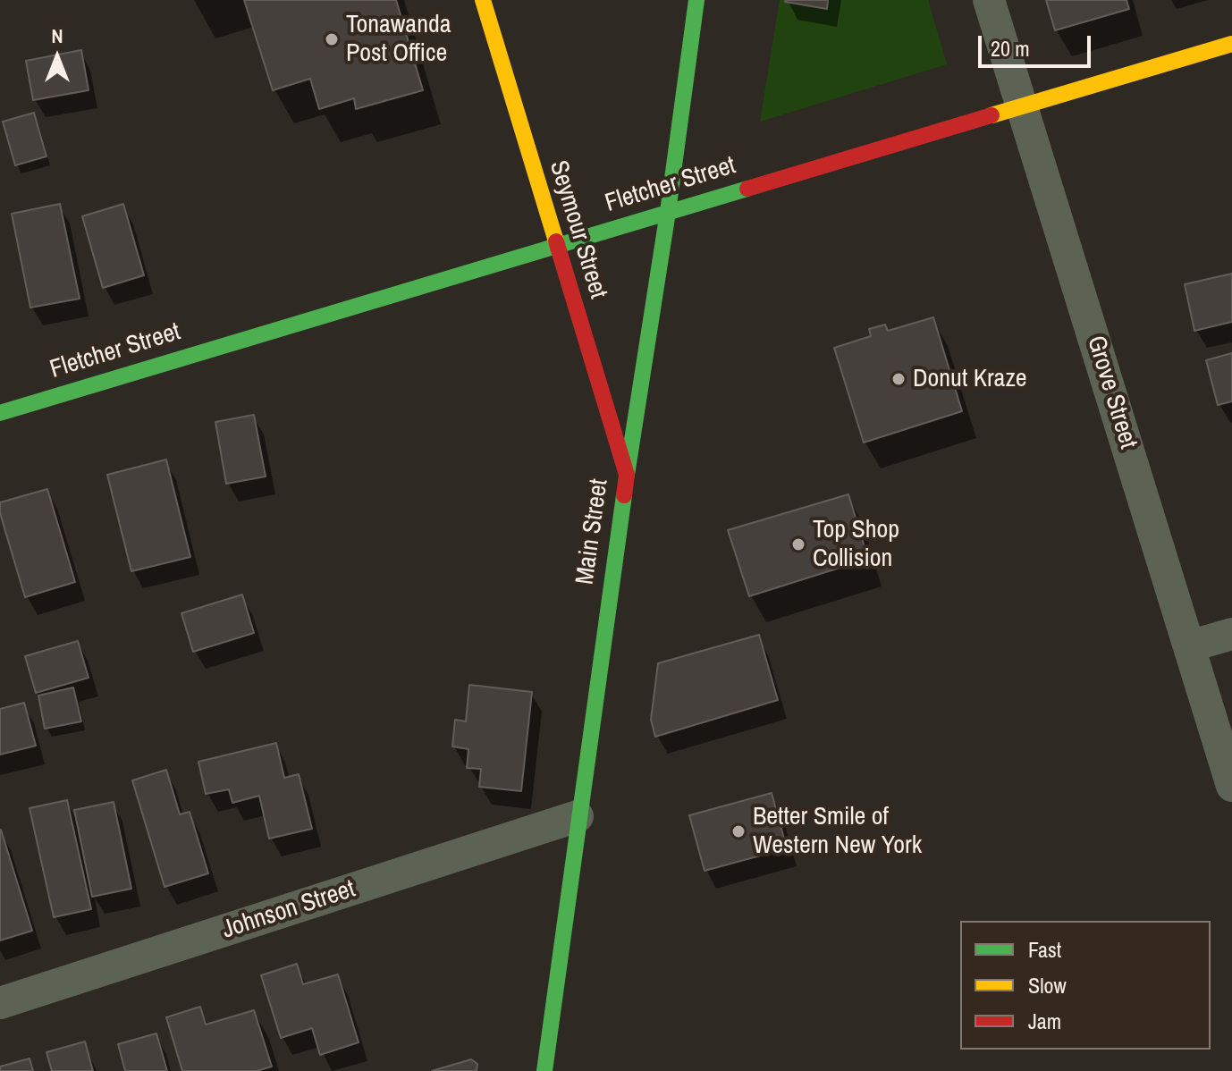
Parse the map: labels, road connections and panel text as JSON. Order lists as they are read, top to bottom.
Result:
{
  "streets": {
    "street": [
      "Fletcher Street",
      "Seymour Street",
      "Grove Street",
      "Main Street",
      "Johnson Street"
    ]
  },
  "crossings": [
    ["Fletcher Street", "Seymour Street"],
    ["Fletcher Street", "Grove Street"],
    ["Fletcher Street", "Main Street"],
    ["Seymour Street", "Main Street"],
    ["Main Street", "Johnson Street"]
  ],
  "places": [
    "Tonawanda Post Office",
    "Donut Kraze",
    "Top Shop Collision",
    "Better Smile of Western New York"
  ],
  "legend": ["Fast", "Slow", "Jam"],
  "scale_bar": "20 m",
  "north": "top"
}
